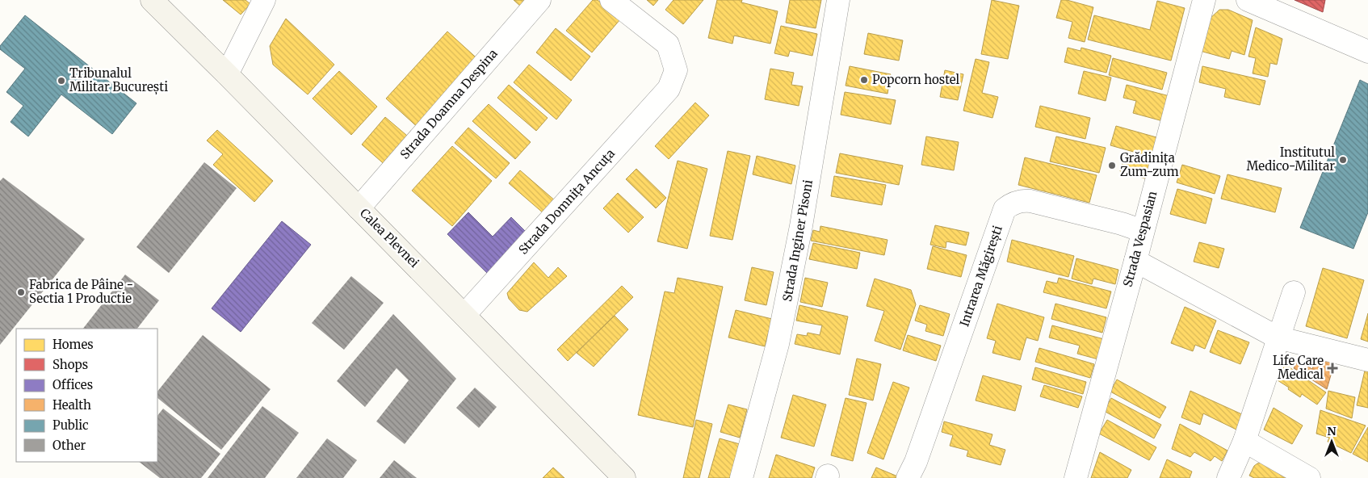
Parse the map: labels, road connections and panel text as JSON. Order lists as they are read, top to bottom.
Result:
{
  "streets": {
    "main road": ["Calea Plevnei"],
    "street": [
      "Strada Doamna Despina",
      "Strada Domnița Ancuța",
      "Strada Vespasian",
      "Strada Inginer Pisoni",
      "Intrarea Măgirești"
    ]
  },
  "crossings": [
    ["Strada Doamna Despina", "Calea Plevnei"],
    ["Strada Domnița Ancuța", "Calea Plevnei"],
    ["Strada Vespasian", "Intrarea Măgirești"]
  ],
  "places": {
    "other": [
      "Popcorn hostel",
      "Tribunalul Militar București",
      "Institutul Medico-Militar",
      "Grădinița Zum-zum",
      "Fabrica de Pâine - Sectia 1 Productie"
    ],
    "health": ["Life Care Medical"]
  },
  "legend": [
    "Homes",
    "Shops",
    "Offices",
    "Health",
    "Public",
    "Other"
  ],
  "north": "top"
}
